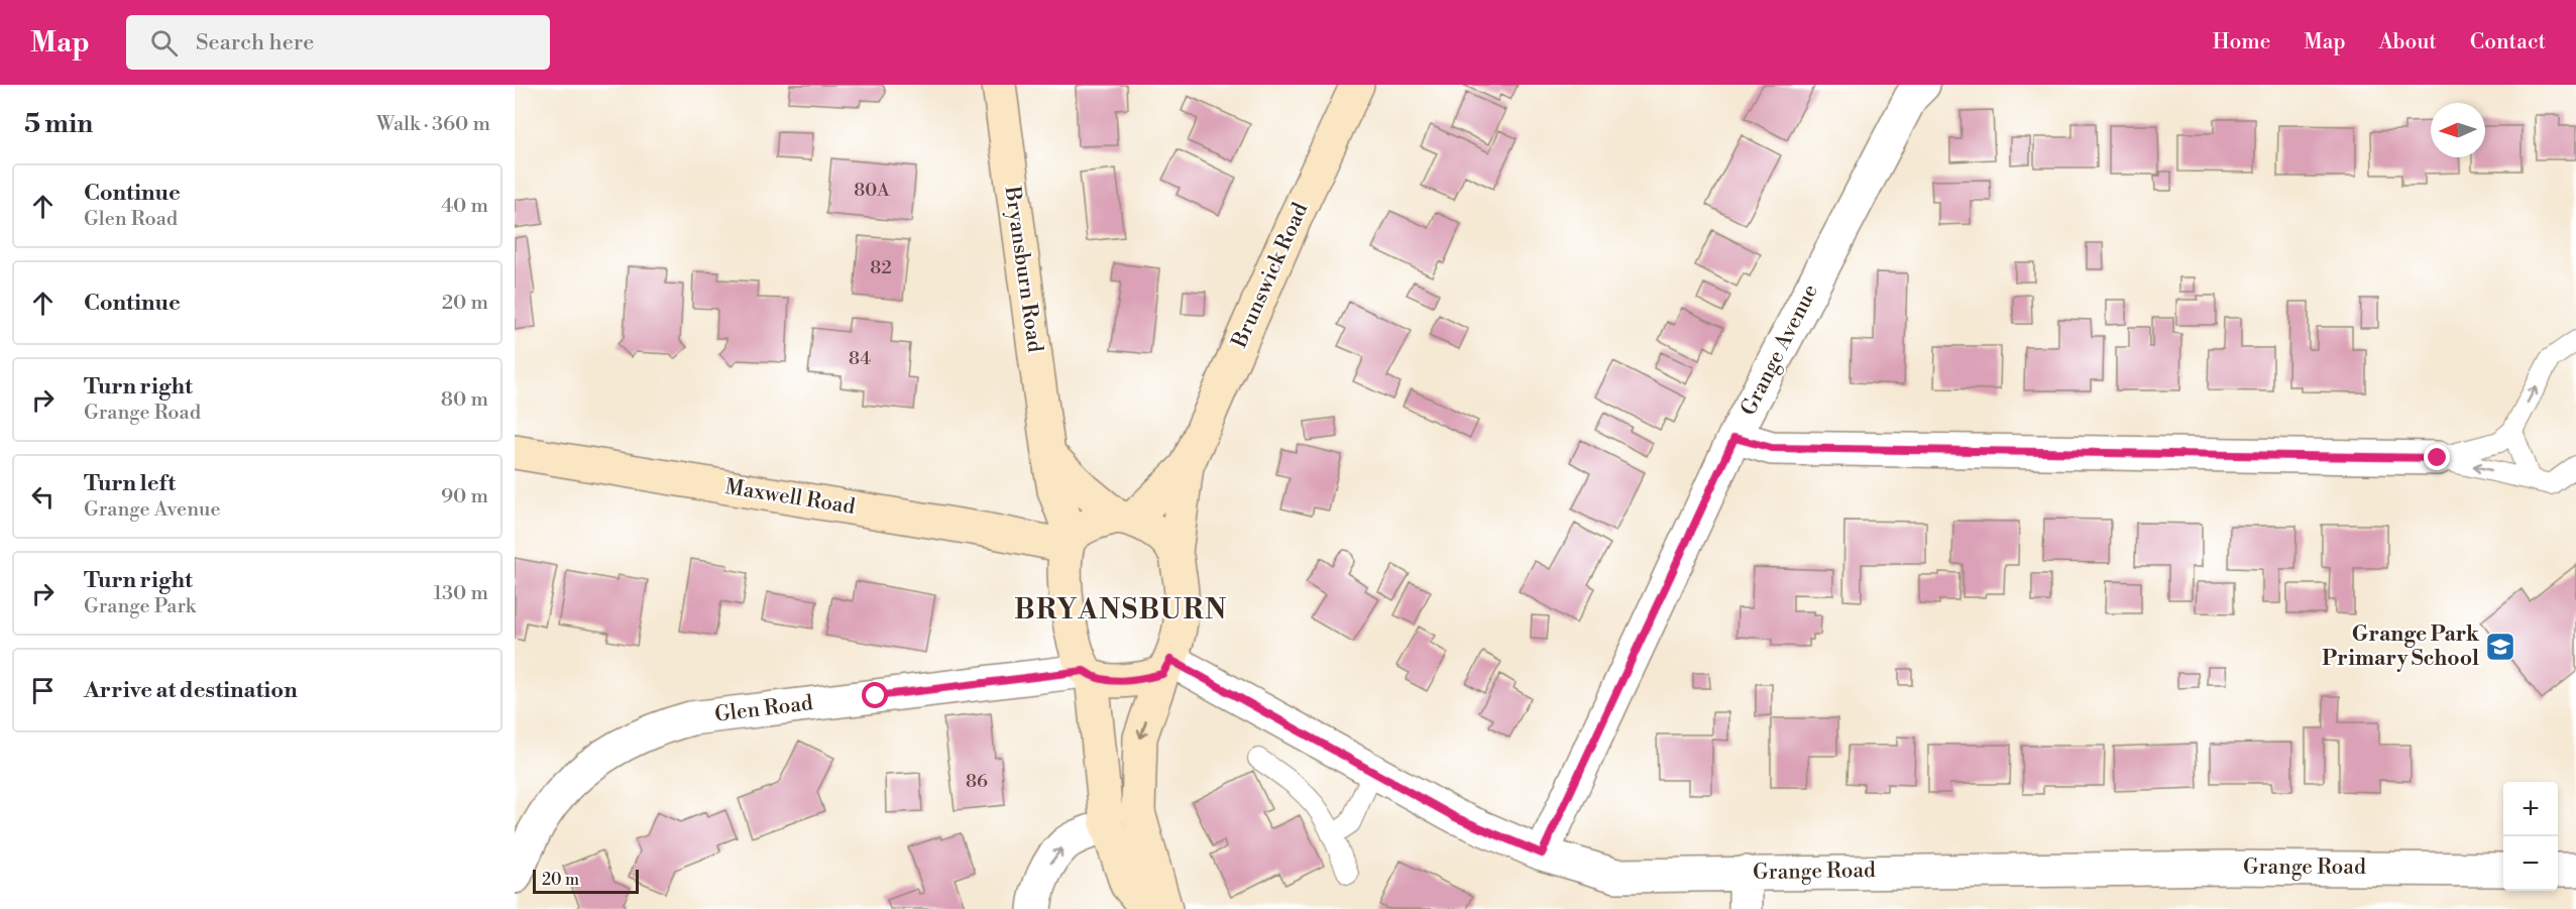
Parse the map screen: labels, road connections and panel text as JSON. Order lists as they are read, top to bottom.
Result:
{
  "streets": {
    "main road": ["Bryansburn Road", "Brunswick Road", "Maxwell Road"],
    "street": ["Grange Avenue", "Glen Road", "Grange Road"]
  },
  "crossings": [
    ["Bryansburn Road", "Brunswick Road"],
    ["Bryansburn Road", "Maxwell Road"],
    ["Bryansburn Road", "Glen Road"],
    ["Bryansburn Road", "Grange Road"],
    ["Brunswick Road", "Maxwell Road"],
    ["Brunswick Road", "Glen Road"],
    ["Brunswick Road", "Grange Road"],
    ["Grange Avenue", "Grange Road"],
    ["Maxwell Road", "Glen Road"],
    ["Maxwell Road", "Grange Road"],
    ["Glen Road", "Grange Road"]
  ],
  "districts": ["BRYANSBURN"],
  "places": {
    "school or university": ["Grange Park Primary School"]
  },
  "house_numbers": [
    "80A",
    "82",
    "84",
    "86"
  ],
  "scale_bar": "20 m",
  "north": "left",
  "page": {
    "header": "Map",
    "search": "Search here",
    "nav": [
      "Home",
      "Map",
      "About",
      "Contact"
    ],
    "heading": ["5 min", "Walk · 360 m"],
    "list": [
      ["Continue", "Glen Road", "40 m"],
      ["Continue", "20 m"],
      ["Turn right", "Grange Road", "80 m"],
      ["Turn left", "Grange Avenue", "90 m"],
      ["Turn right", "Grange Park", "130 m"],
      "Arrive at destination"
    ],
    "map_buttons": ["+", "−"],
    "scale": "20 m"
  }
}
